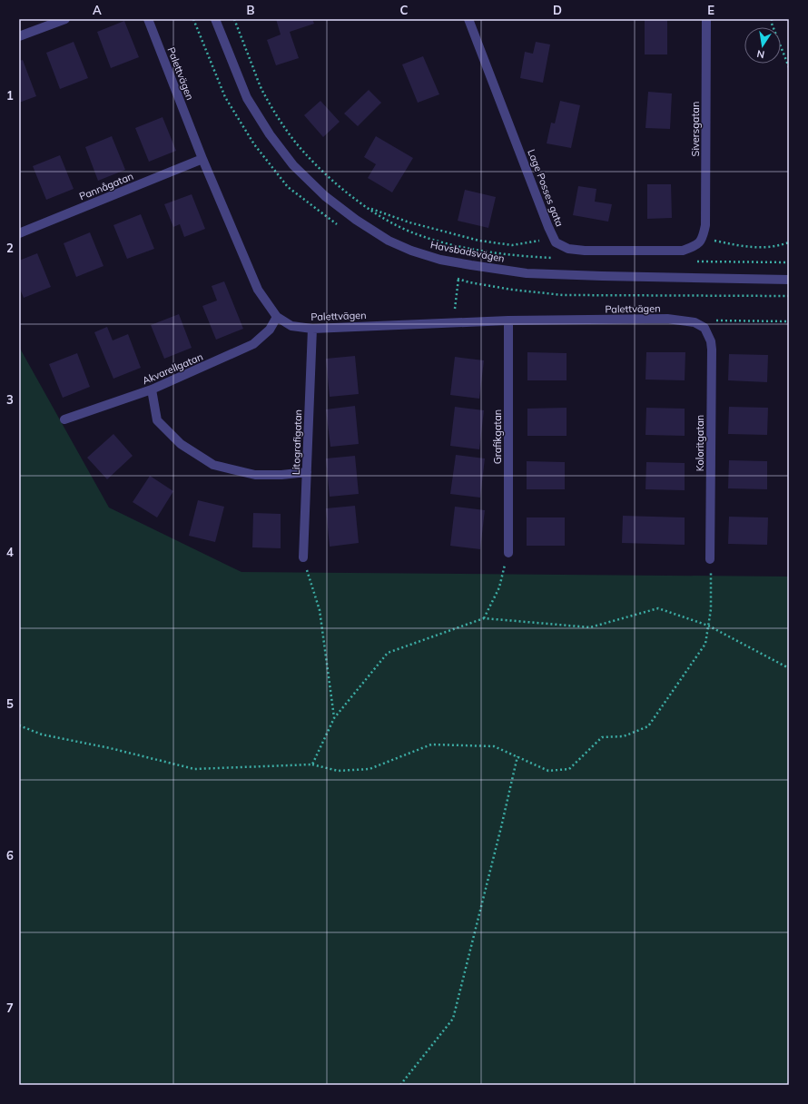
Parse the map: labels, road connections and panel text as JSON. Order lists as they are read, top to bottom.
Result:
{
  "streets": {
    "street": [
      "Palettvägen",
      "Siversgatan",
      "Pannågatan",
      "Lage Posses gata",
      "Havsbadsvägen",
      "Akvarellgatan",
      "Grafikgatan",
      "Litografigatan",
      "Koloritgatan"
    ]
  },
  "crossings": [
    ["Palettvägen", "Pannågatan"],
    ["Palettvägen", "Akvarellgatan"],
    ["Palettvägen", "Grafikgatan"],
    ["Palettvägen", "Litografigatan"],
    ["Palettvägen", "Koloritgatan"],
    ["Siversgatan", "Lage Posses gata"]
  ],
  "north": "bottom",
  "grid": {
    "columns": [
      "A",
      "B",
      "C",
      "D",
      "E"
    ],
    "rows": [
      "1",
      "2",
      "3",
      "4",
      "5",
      "6",
      "7"
    ]
  }
}
